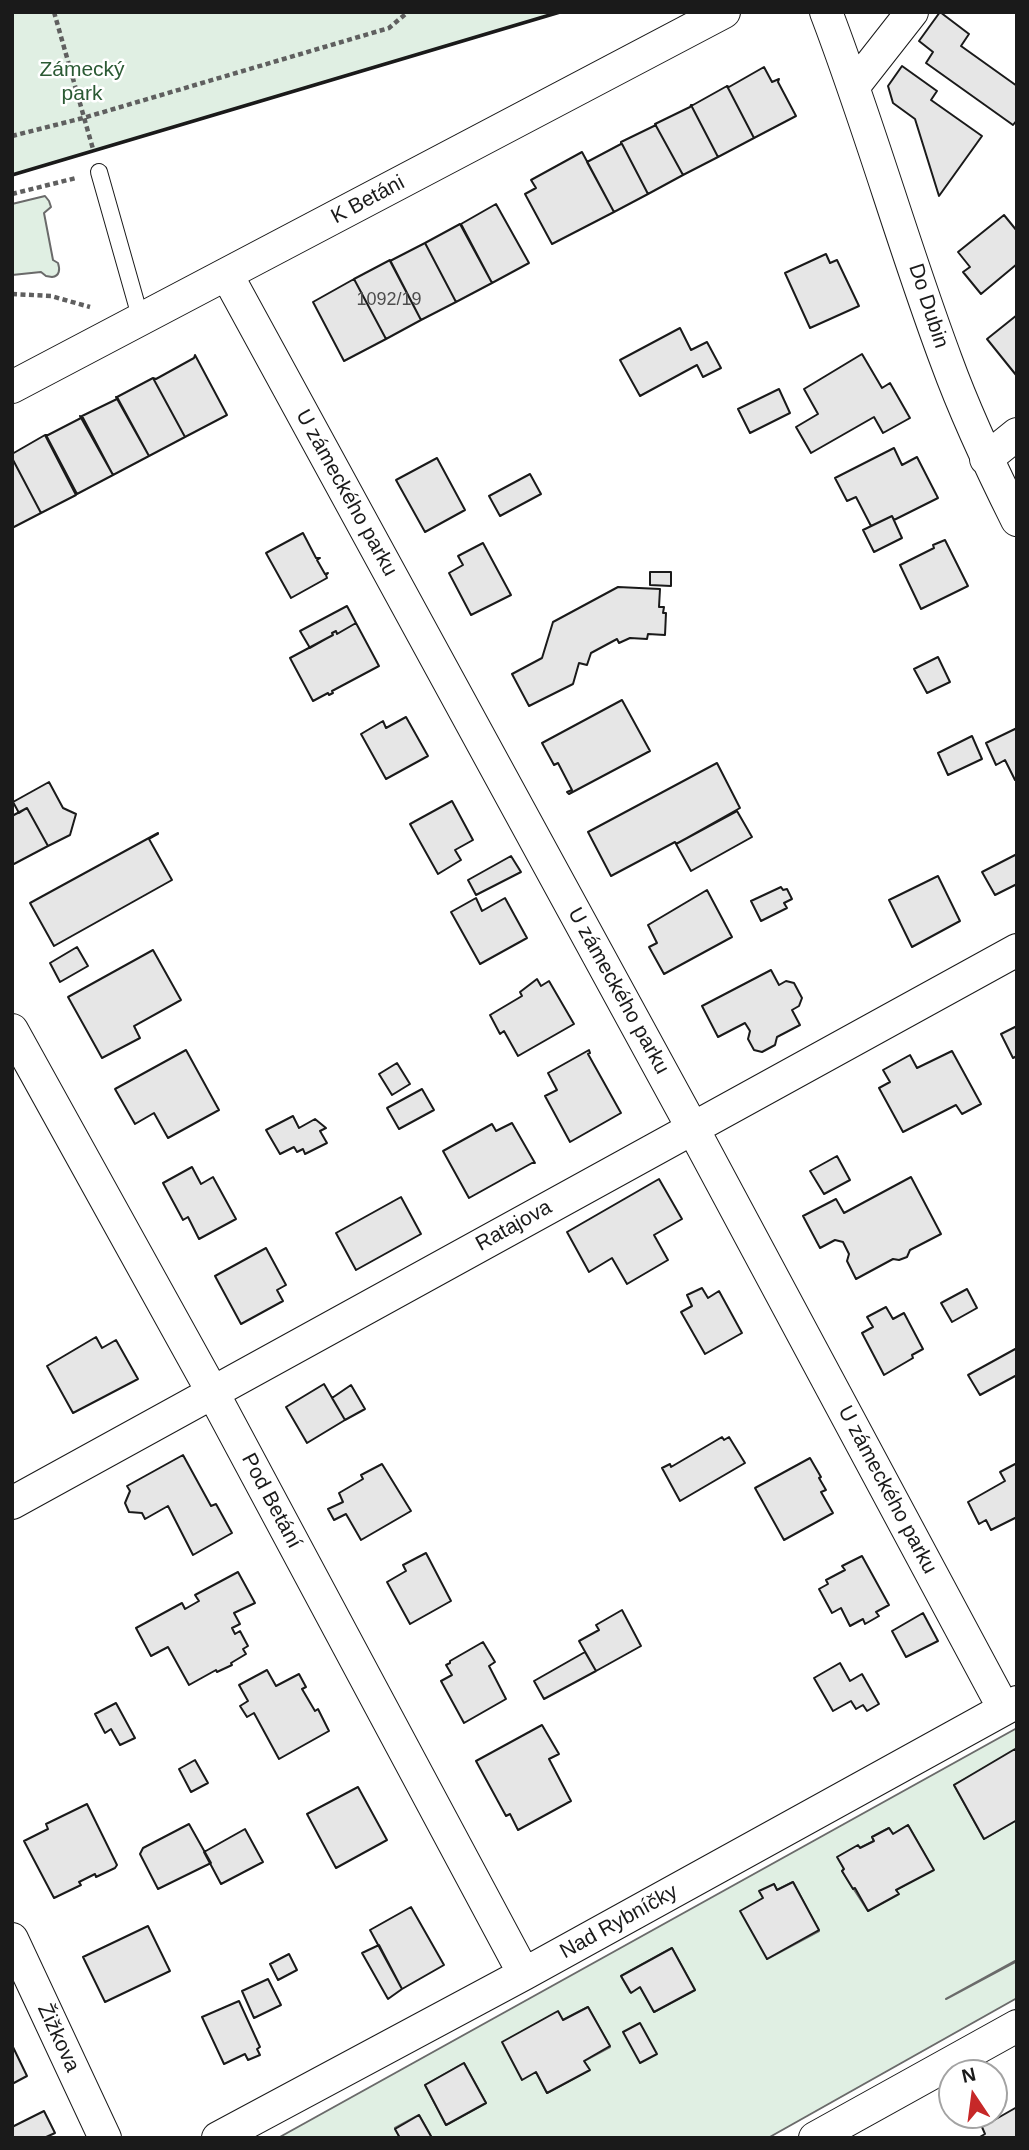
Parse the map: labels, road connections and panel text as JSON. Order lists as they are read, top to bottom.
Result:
{
  "streets": {
    "street": [
      "K Betáni",
      "Do Dubin",
      "U zámeckého parku",
      "Ratajova",
      "Pod Betání",
      "Nad Rybníčky",
      "Žižkova"
    ]
  },
  "crossings": [
    ["K Betáni", "U zámeckého parku"],
    ["U zámeckého parku", "Ratajova"],
    ["U zámeckého parku", "Nad Rybníčky"],
    ["Ratajova", "Pod Betání"],
    ["Pod Betání", "Nad Rybníčky"]
  ],
  "parks": ["Zámecký park"],
  "house_numbers": ["1092/19"],
  "north": "top"
}
